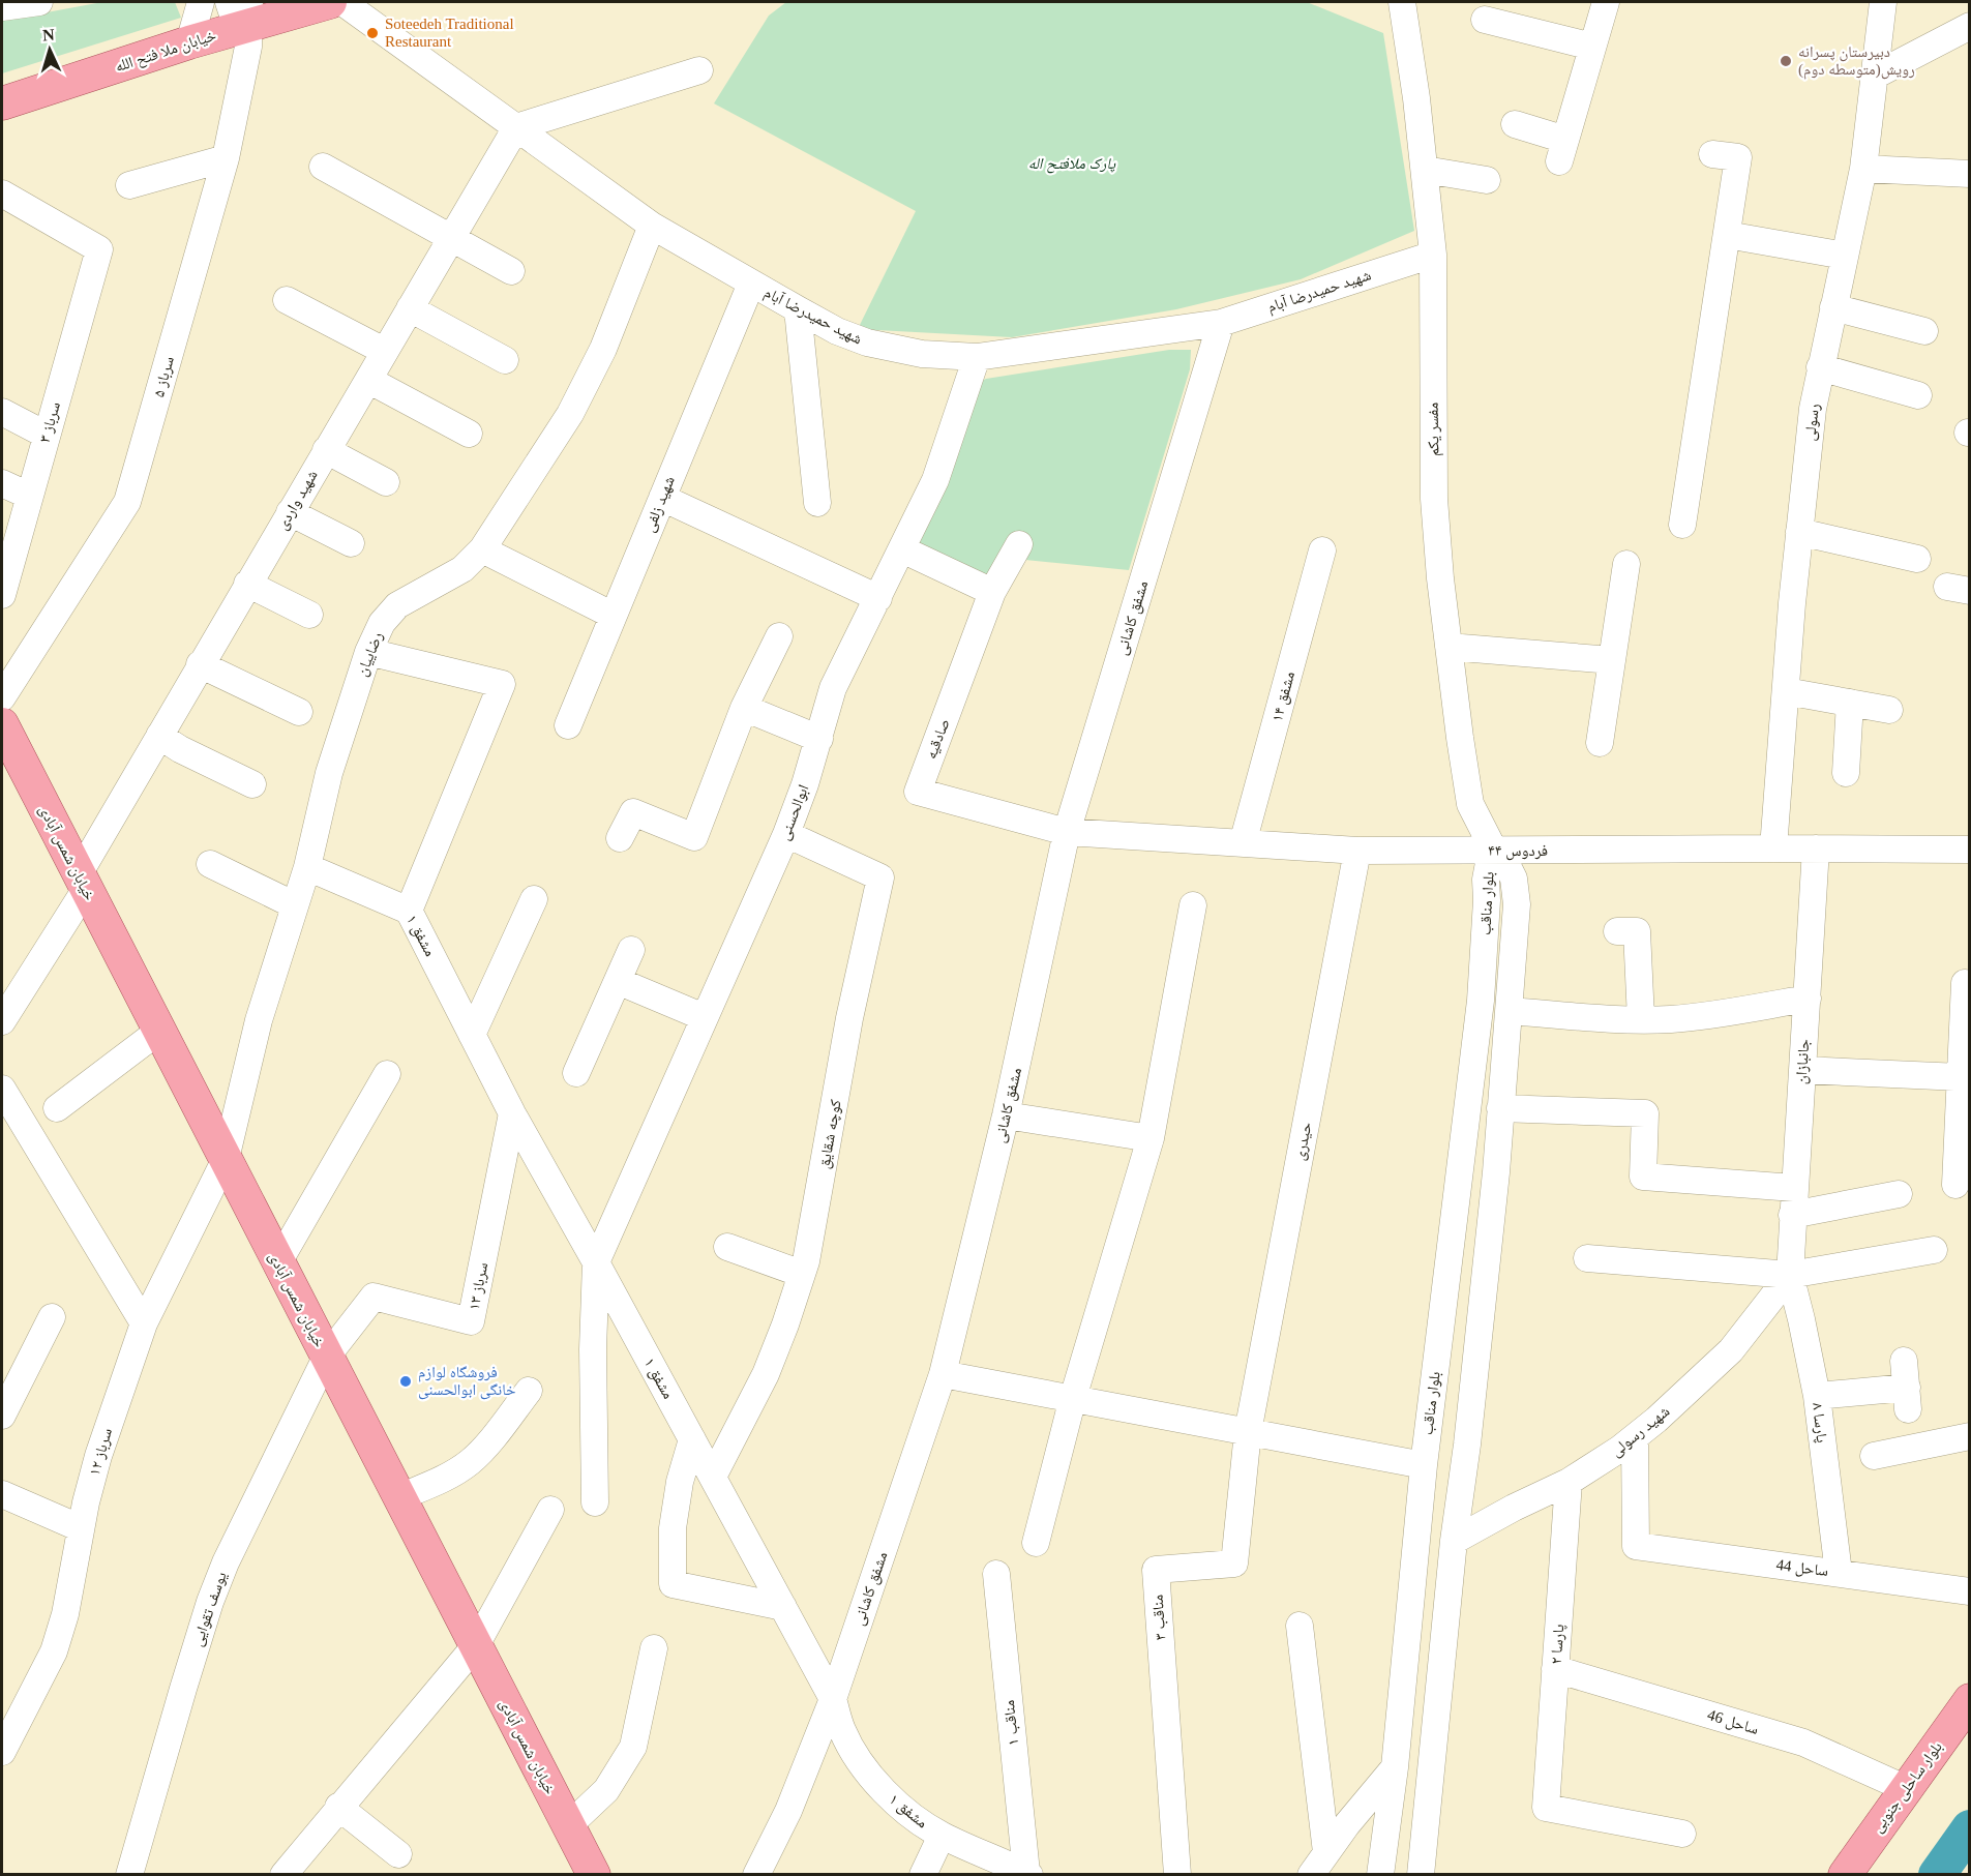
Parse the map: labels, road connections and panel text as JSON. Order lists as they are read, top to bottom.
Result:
{
  "streets": {
    "main road": ["خیابان ملا فتح الله", "خیابان شمس آبادی", "بلوار ساحلی جنوبی"],
    "street": [
      "شهید حمیدرضا آبام",
      "سرباز ۵",
      "سرباز ۳",
      "رسولی",
      "مفسر یکم",
      "شهید واردی",
      "شهید زلفی",
      "مشفق کاشانی",
      "رضاییان",
      "مشفق ۱۴",
      "صادقیه",
      "ابوالحسنی",
      "فردوس ۴۴",
      "بلوار مناقب",
      "مشفق ۱",
      "جانبازان",
      "کوچه شقایق",
      "حیدری",
      "سرباز ۱۳",
      "پارسا ۸",
      "شهید رسولی",
      "سرباز ۱۲",
      "ساحل 44",
      "یوسف تقوایی",
      "مناقب ۳",
      "پارسا ۲",
      "ساحل 46",
      "مناقب ۱"
    ]
  },
  "crossings": [
    ["خیابان ملا فتح الله", "سرباز ۵"],
    ["شهید حمیدرضا آبام", "مفسر یکم"],
    ["شهید حمیدرضا آبام", "شهید واردی"],
    ["شهید حمیدرضا آبام", "شهید زلفی"],
    ["شهید حمیدرضا آبام", "مشفق کاشانی"],
    ["شهید حمیدرضا آبام", "رضاییان"],
    ["شهید حمیدرضا آبام", "ابوالحسنی"],
    ["رسولی", "فردوس ۴۴"],
    ["مفسر یکم", "فردوس ۴۴"],
    ["مفسر یکم", "بلوار مناقب"],
    ["شهید واردی", "خیابان شمس آبادی"],
    ["مشفق کاشانی", "صادقیه"],
    ["مشفق کاشانی", "فردوس ۴۴"],
    ["مشفق کاشانی", "مشفق ۱"],
    ["رضاییان", "خیابان شمس آبادی"],
    ["رضاییان", "مشفق ۱"],
    ["رضاییان", "سرباز ۱۲"],
    ["مشفق ۱۴", "فردوس ۴۴"],
    ["صادقیه", "فردوس ۴۴"],
    ["ابوالحسنی", "مشفق ۱"],
    ["ابوالحسنی", "کوچه شقایق"],
    ["فردوس ۴۴", "بلوار مناقب"],
    ["فردوس ۴۴", "جانبازان"],
    ["فردوس ۴۴", "حیدری"],
    ["خیابان شمس آبادی", "سرباز ۱۳"],
    ["خیابان شمس آبادی", "سرباز ۱۲"],
    ["خیابان شمس آبادی", "یوسف تقوایی"],
    ["بلوار مناقب", "شهید رسولی"],
    ["مشفق ۱", "کوچه شقایق"],
    ["مشفق ۱", "سرباز ۱۳"],
    ["مشفق ۱", "مناقب ۱"],
    ["جانبازان", "پارسا ۸"],
    ["جانبازان", "شهید رسولی"],
    ["حیدری", "مناقب ۳"],
    ["سرباز ۱۳", "یوسف تقوایی"],
    ["پارسا ۸", "شهید رسولی"],
    ["پارسا ۸", "ساحل 44"],
    ["شهید رسولی", "ساحل 44"],
    ["شهید رسولی", "پارسا ۲"],
    ["پارسا ۲", "ساحل 46"],
    ["ساحل 46", "بلوار ساحلی جنوبی"]
  ],
  "parks": ["پارک ملافتح اله"],
  "places": ["Soteedeh Traditional Restaurant", "دبیرستان پسرانه رویش(متوسطه دوم)", "فروشگاه لوازم خانگی ابوالحسنی"],
  "north": "top"
}
